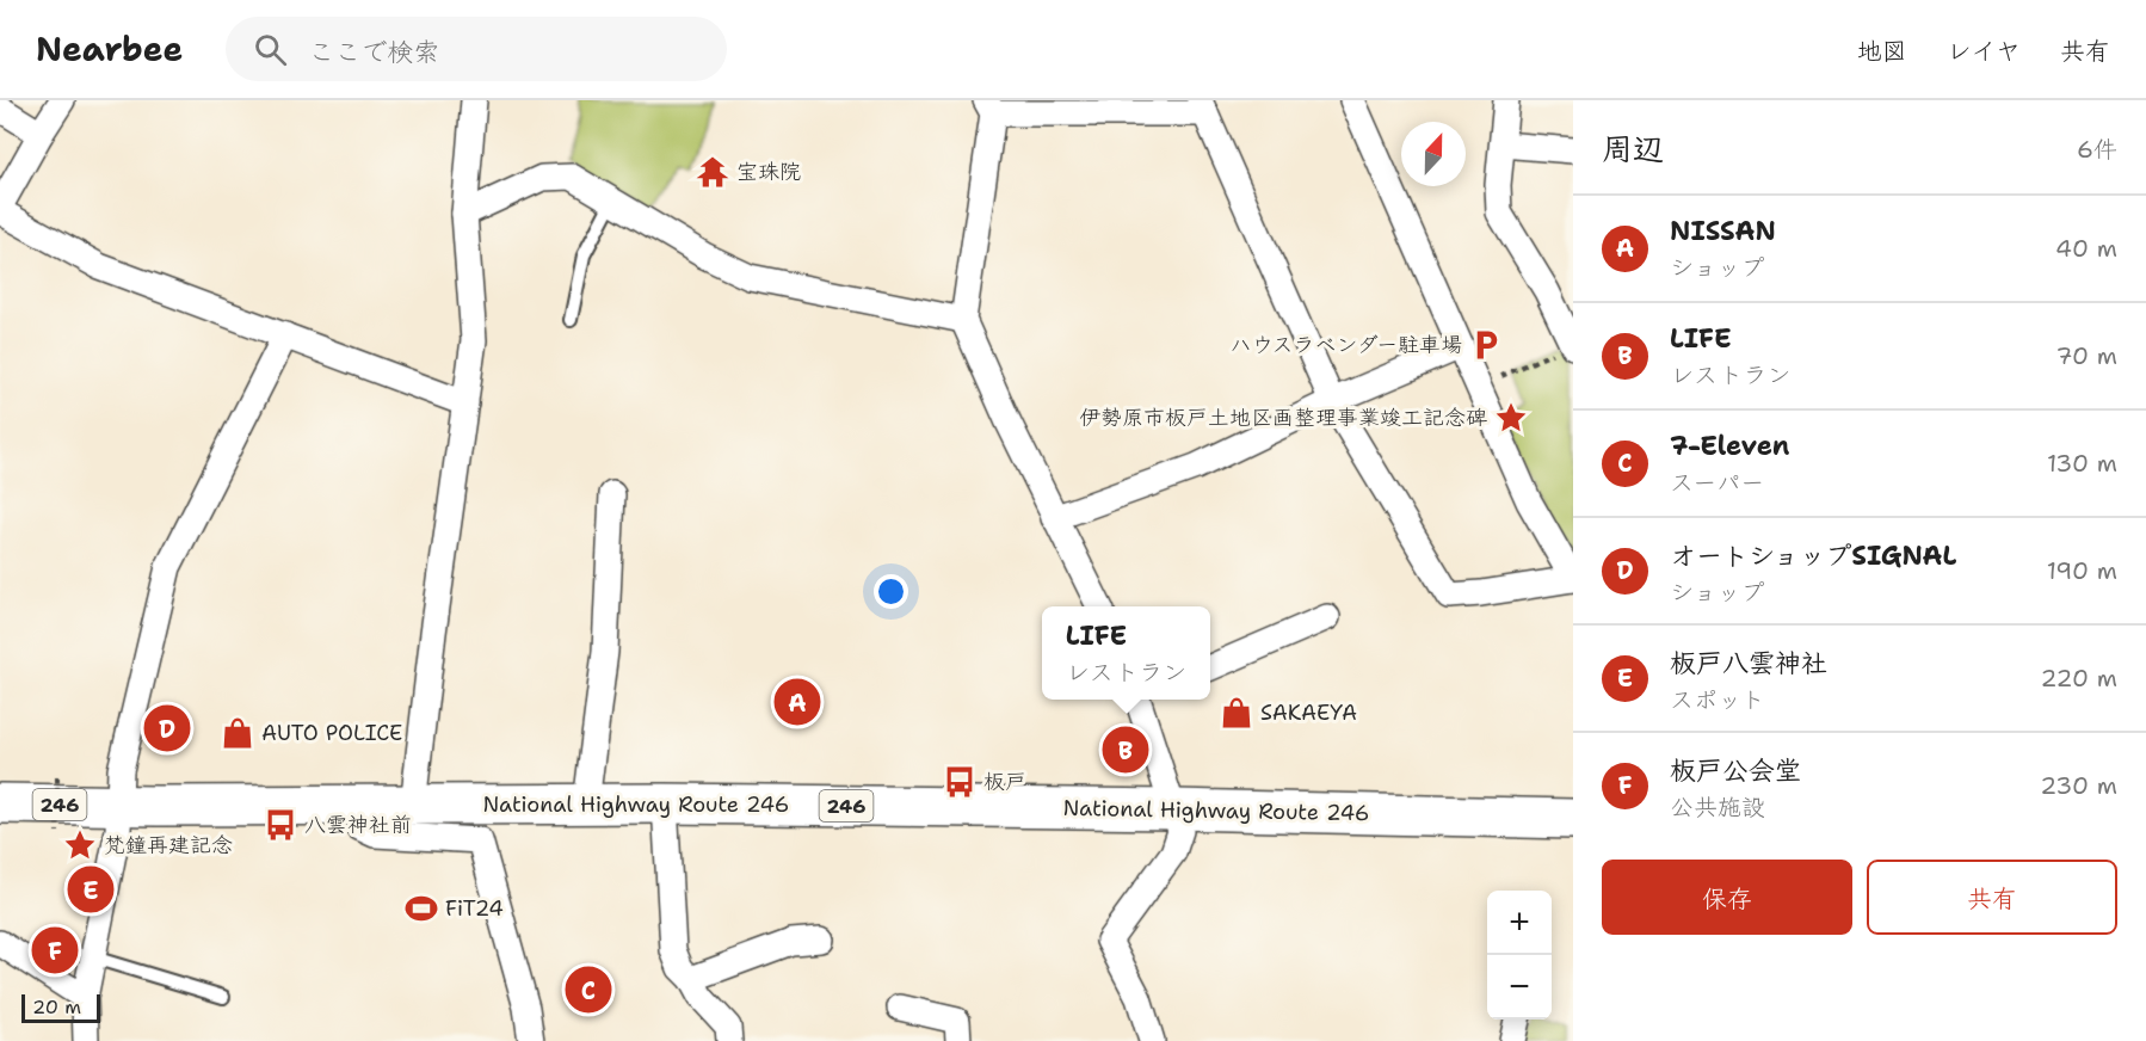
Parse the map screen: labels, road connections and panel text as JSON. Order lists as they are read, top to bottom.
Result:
{
  "streets": {
    "highway": ["246", "National Highway Route 246"]
  },
  "places": {
    "temple": ["宝珠院"],
    "parking": ["ハウスラベンダー駐車場"],
    "place": ["伊勢原市板戸土地区画整理事業竣工記念碑", "梵鐘再建記念"],
    "shop": ["SAKAEYA", "AUTO POLICE"],
    "bus stop": ["板戸", "八雲神社前"],
    "sports": ["FiT24"]
  },
  "scale_bar": "20 m",
  "north": "top",
  "page": {
    "header": "Nearbee",
    "search": "ここで検索",
    "nav": ["地図", "レイヤ", "共有"],
    "heading": ["周辺", "6件"],
    "list": [
      {
        "mark": "A",
        "name": "NISSAN",
        "note": "ショップ",
        "value": "40 m"
      },
      {
        "mark": "B",
        "name": "LIFE",
        "note": "レストラン",
        "value": "70 m"
      },
      {
        "mark": "C",
        "name": "7-Eleven",
        "note": "スーパー",
        "value": "130 m"
      },
      {
        "mark": "D",
        "name": "オートショップSIGNAL",
        "note": "ショップ",
        "value": "190 m"
      },
      {
        "mark": "E",
        "name": "板戸八雲神社",
        "note": "スポット",
        "value": "220 m"
      },
      {
        "mark": "F",
        "name": "板戸公会堂",
        "note": "公共施設",
        "value": "230 m"
      }
    ],
    "popup": ["LIFE", "レストラン"],
    "pins": [
      "A",
      "D",
      "B",
      "E",
      "F",
      "C"
    ],
    "buttons": ["保存", "共有"],
    "map_buttons": ["+", "−"],
    "scale": "20 m"
  }
}
